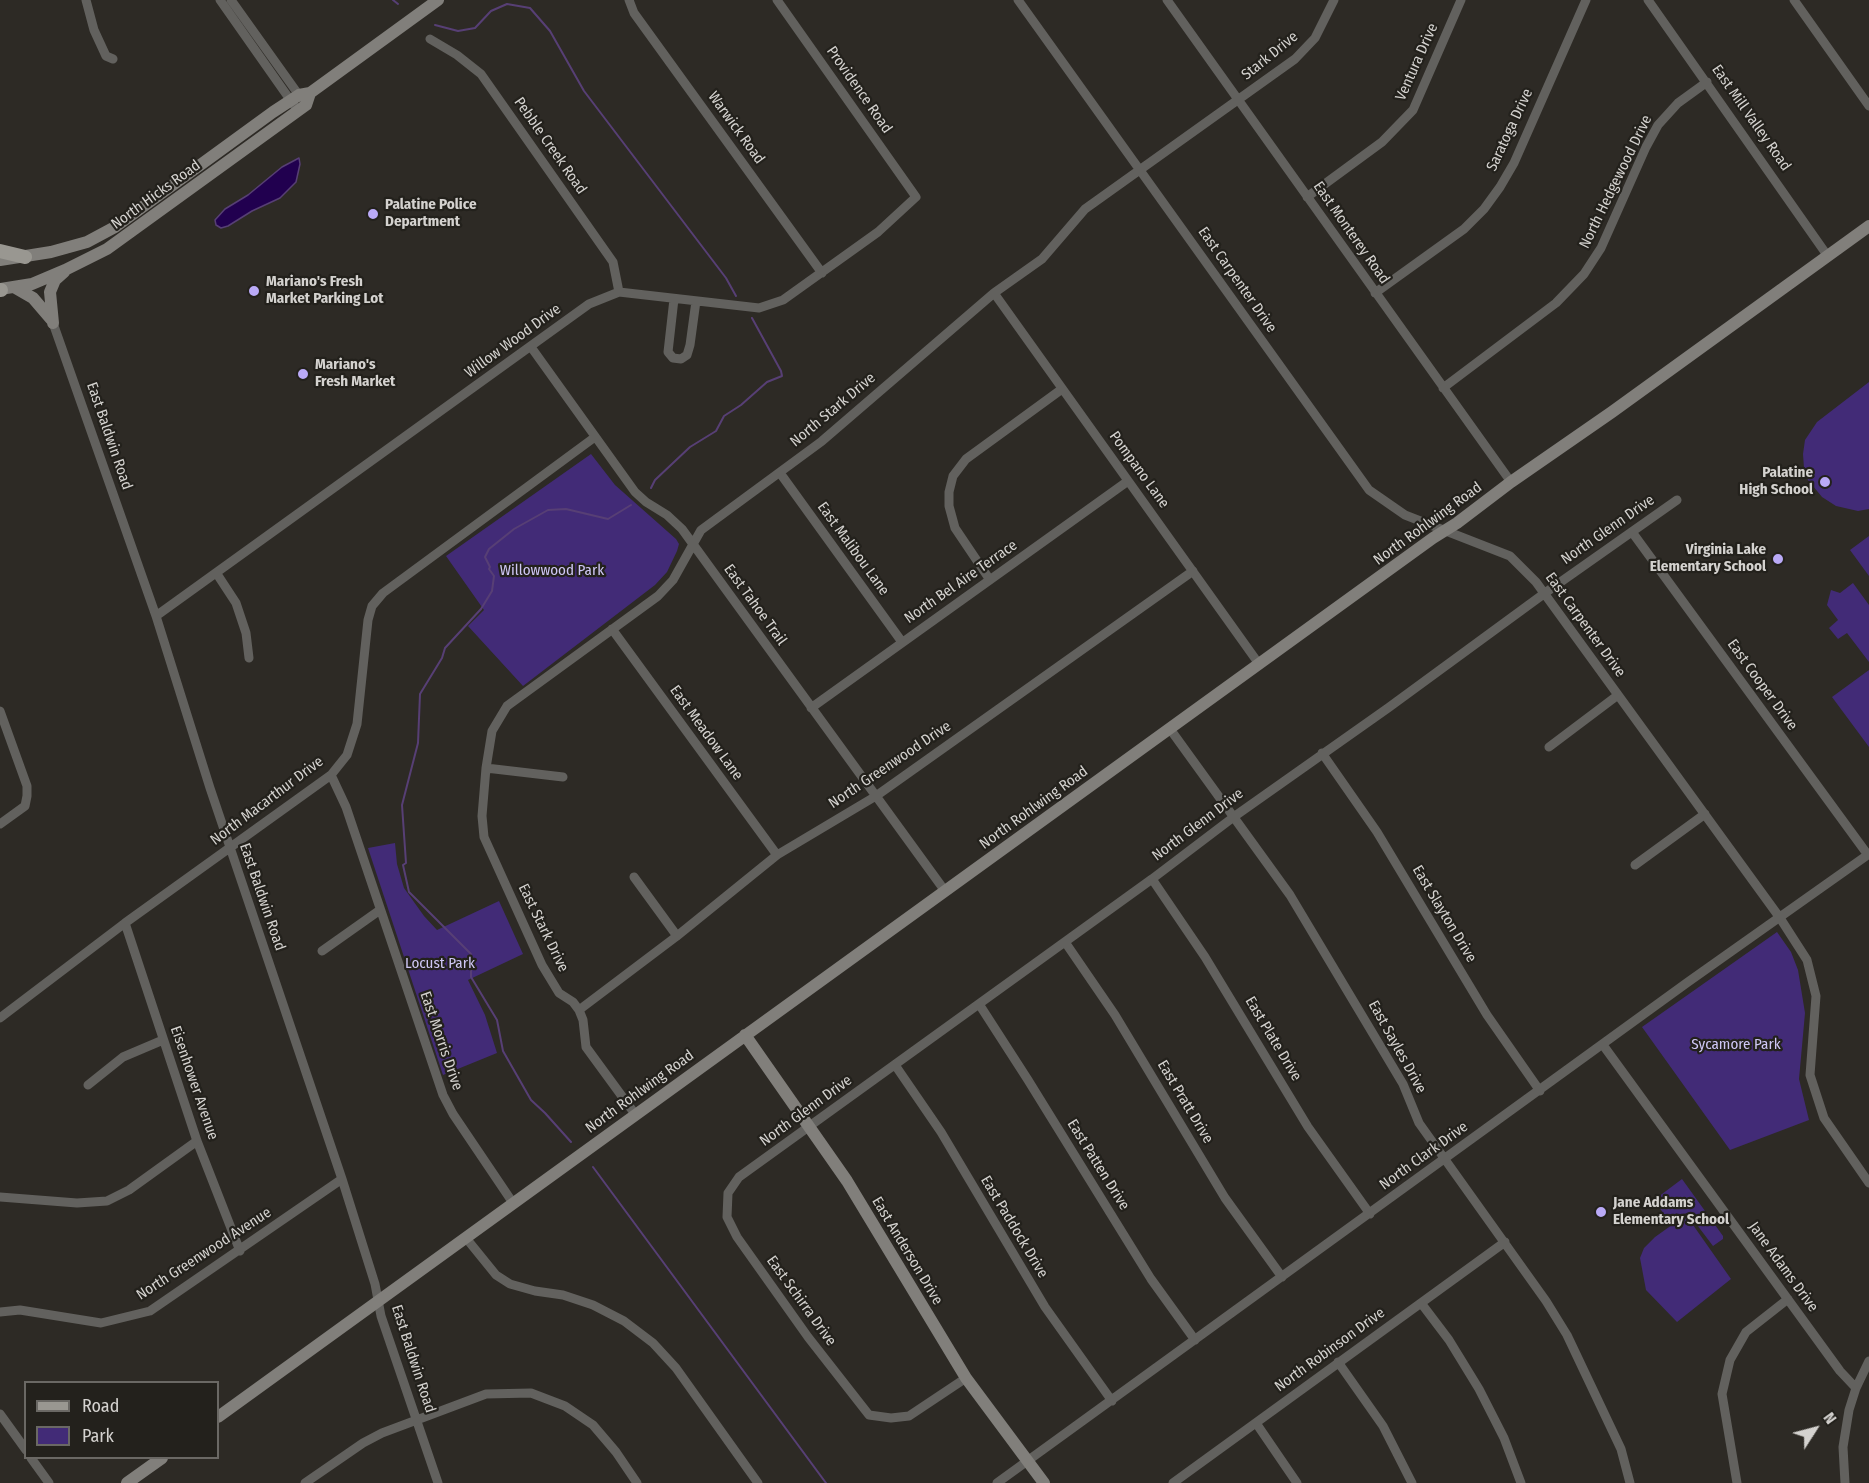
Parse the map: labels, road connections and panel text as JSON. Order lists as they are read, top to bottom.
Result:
{
  "streets": {
    "street": [
      "Stark Drive",
      "Ventura Drive",
      "Providence Road",
      "East Mill Valley Road",
      "Warwick Road",
      "Saratoga Drive",
      "Pebble Creek Road",
      "North Hedgewood Drive",
      "North Hicks Road",
      "East Monterey Road",
      "East Carpenter Drive",
      "Willow Wood Drive",
      "North Stark Drive",
      "East Baldwin Road",
      "Pompano Lane",
      "North Rohlwing Road",
      "North Glenn Drive",
      "East Malibou Lane",
      "North Bel Aire Terrace",
      "East Tahoe Trail",
      "East Cooper Drive",
      "East Meadow Lane",
      "North Greenwood Drive",
      "North Macarthur Drive",
      "East Slayton Drive",
      "East Stark Drive",
      "East Plate Drive",
      "East Morris Drive",
      "East Sayles Drive",
      "Eisenhower Avenue",
      "East Pratt Drive",
      "North Clark Drive",
      "East Patten Drive",
      "East Paddock Drive",
      "East Anderson Drive",
      "North Greenwood Avenue",
      "Jane Adams Drive",
      "East Schirra Drive",
      "North Robinson Drive"
    ]
  },
  "crossings": [
    ["Stark Drive", "East Monterey Road"],
    ["Stark Drive", "North Stark Drive"],
    ["Ventura Drive", "East Monterey Road"],
    ["Providence Road", "Willow Wood Drive"],
    ["East Mill Valley Road", "North Hedgewood Drive"],
    ["East Mill Valley Road", "North Rohlwing Road"],
    ["Warwick Road", "Willow Wood Drive"],
    ["Saratoga Drive", "East Monterey Road"],
    ["Pebble Creek Road", "Willow Wood Drive"],
    ["North Hedgewood Drive", "East Monterey Road"],
    ["East Monterey Road", "North Stark Drive"],
    ["East Monterey Road", "North Rohlwing Road"],
    ["East Carpenter Drive", "North Stark Drive"],
    ["East Carpenter Drive", "North Rohlwing Road"],
    ["East Carpenter Drive", "North Glenn Drive"],
    ["East Carpenter Drive", "North Clark Drive"],
    ["Willow Wood Drive", "East Baldwin Road"],
    ["Willow Wood Drive", "East Tahoe Trail"],
    ["North Stark Drive", "Pompano Lane"],
    ["North Stark Drive", "East Malibou Lane"],
    ["North Stark Drive", "East Tahoe Trail"],
    ["North Stark Drive", "East Meadow Lane"],
    ["North Stark Drive", "East Stark Drive"],
    ["East Baldwin Road", "North Rohlwing Road"],
    ["East Baldwin Road", "North Macarthur Drive"],
    ["East Baldwin Road", "North Greenwood Avenue"],
    ["Pompano Lane", "North Rohlwing Road"],
    ["Pompano Lane", "North Bel Aire Terrace"],
    ["Pompano Lane", "North Greenwood Drive"],
    ["North Rohlwing Road", "East Tahoe Trail"],
    ["North Rohlwing Road", "East Morris Drive"],
    ["North Rohlwing Road", "East Sayles Drive"],
    ["North Rohlwing Road", "East Anderson Drive"],
    ["North Glenn Drive", "East Cooper Drive"],
    ["North Glenn Drive", "East Slayton Drive"],
    ["North Glenn Drive", "East Plate Drive"],
    ["North Glenn Drive", "East Sayles Drive"],
    ["North Glenn Drive", "East Pratt Drive"],
    ["North Glenn Drive", "East Patten Drive"],
    ["North Glenn Drive", "East Paddock Drive"],
    ["North Glenn Drive", "East Anderson Drive"],
    ["North Glenn Drive", "East Schirra Drive"],
    ["East Malibou Lane", "North Bel Aire Terrace"],
    ["North Bel Aire Terrace", "East Tahoe Trail"],
    ["East Tahoe Trail", "North Greenwood Drive"],
    ["East Tahoe Trail", "North Macarthur Drive"],
    ["East Cooper Drive", "North Clark Drive"],
    ["East Meadow Lane", "North Greenwood Drive"],
    ["North Greenwood Drive", "East Stark Drive"],
    ["North Macarthur Drive", "East Morris Drive"],
    ["North Macarthur Drive", "Eisenhower Avenue"],
    ["East Slayton Drive", "North Clark Drive"],
    ["East Plate Drive", "North Clark Drive"],
    ["East Sayles Drive", "North Clark Drive"],
    ["East Sayles Drive", "North Robinson Drive"],
    ["Eisenhower Avenue", "North Greenwood Avenue"],
    ["East Pratt Drive", "North Clark Drive"],
    ["North Clark Drive", "East Patten Drive"],
    ["North Clark Drive", "East Paddock Drive"],
    ["North Clark Drive", "East Anderson Drive"],
    ["North Clark Drive", "Jane Adams Drive"],
    ["East Anderson Drive", "East Schirra Drive"]
  ],
  "parks": ["Willowwood Park", "Locust Park", "Sycamore Park"],
  "places": [
    "Palatine Police Department",
    "Mariano's Fresh Market Parking Lot",
    "Mariano's Fresh Market",
    "Palatine High School",
    "Virginia Lake Elementary School",
    "Jane Addams Elementary School"
  ],
  "legend": ["Road", "Park"],
  "north": "top right"
}
